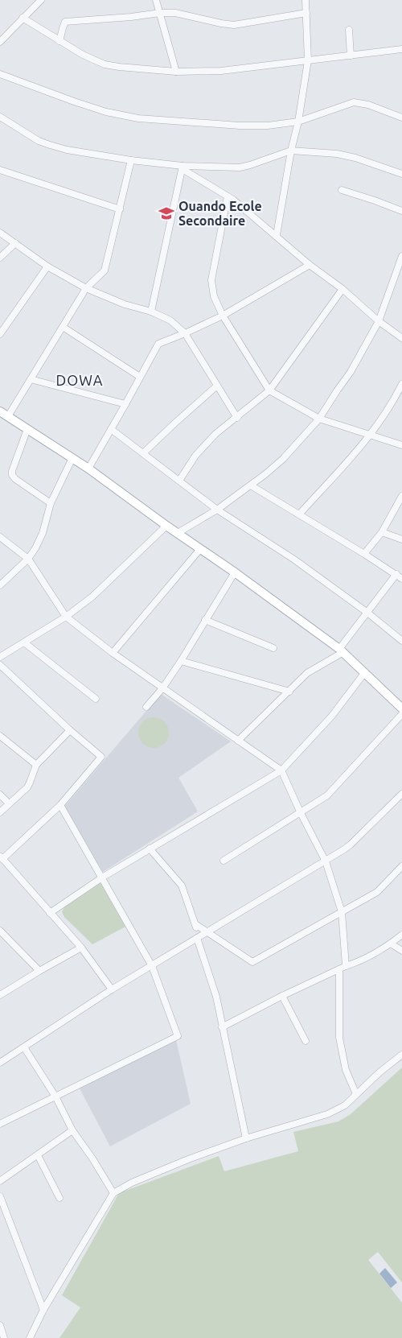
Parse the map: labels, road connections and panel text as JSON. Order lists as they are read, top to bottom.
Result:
{
  "districts": ["DOWA"],
  "places": {
    "school or university": ["Ouando Ecole Secondaire"]
  }
}
